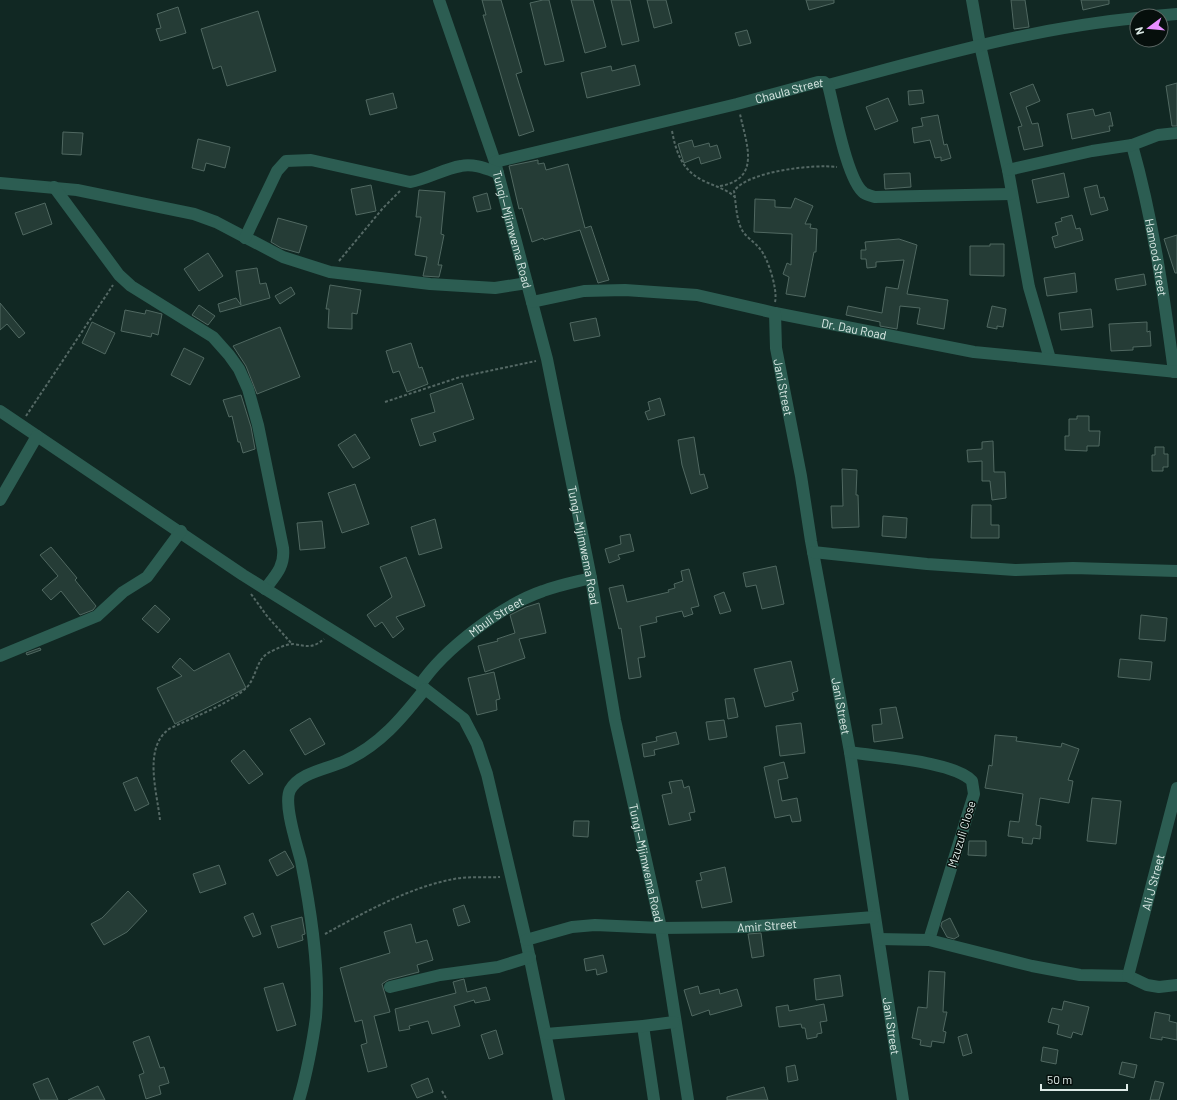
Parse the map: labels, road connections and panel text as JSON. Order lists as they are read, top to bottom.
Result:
{
  "streets": {
    "street": [
      "Chaula Street",
      "Tungi—Mjimwema Road",
      "Hamood Street",
      "Dr. Dau Road",
      "Jani Street",
      "Mbuli Street",
      "Mzuzuli Close",
      "Ali J Street",
      "Amir Street"
    ]
  },
  "crossings": [
    ["Chaula Street", "Tungi—Mjimwema Road"],
    ["Tungi—Mjimwema Road", "Dr. Dau Road"],
    ["Tungi—Mjimwema Road", "Mbuli Street"],
    ["Tungi—Mjimwema Road", "Amir Street"],
    ["Hamood Street", "Dr. Dau Road"],
    ["Dr. Dau Road", "Jani Street"],
    ["Jani Street", "Mzuzuli Close"],
    ["Jani Street", "Amir Street"]
  ],
  "scale_bar": "50 m",
  "north": "left"
}
